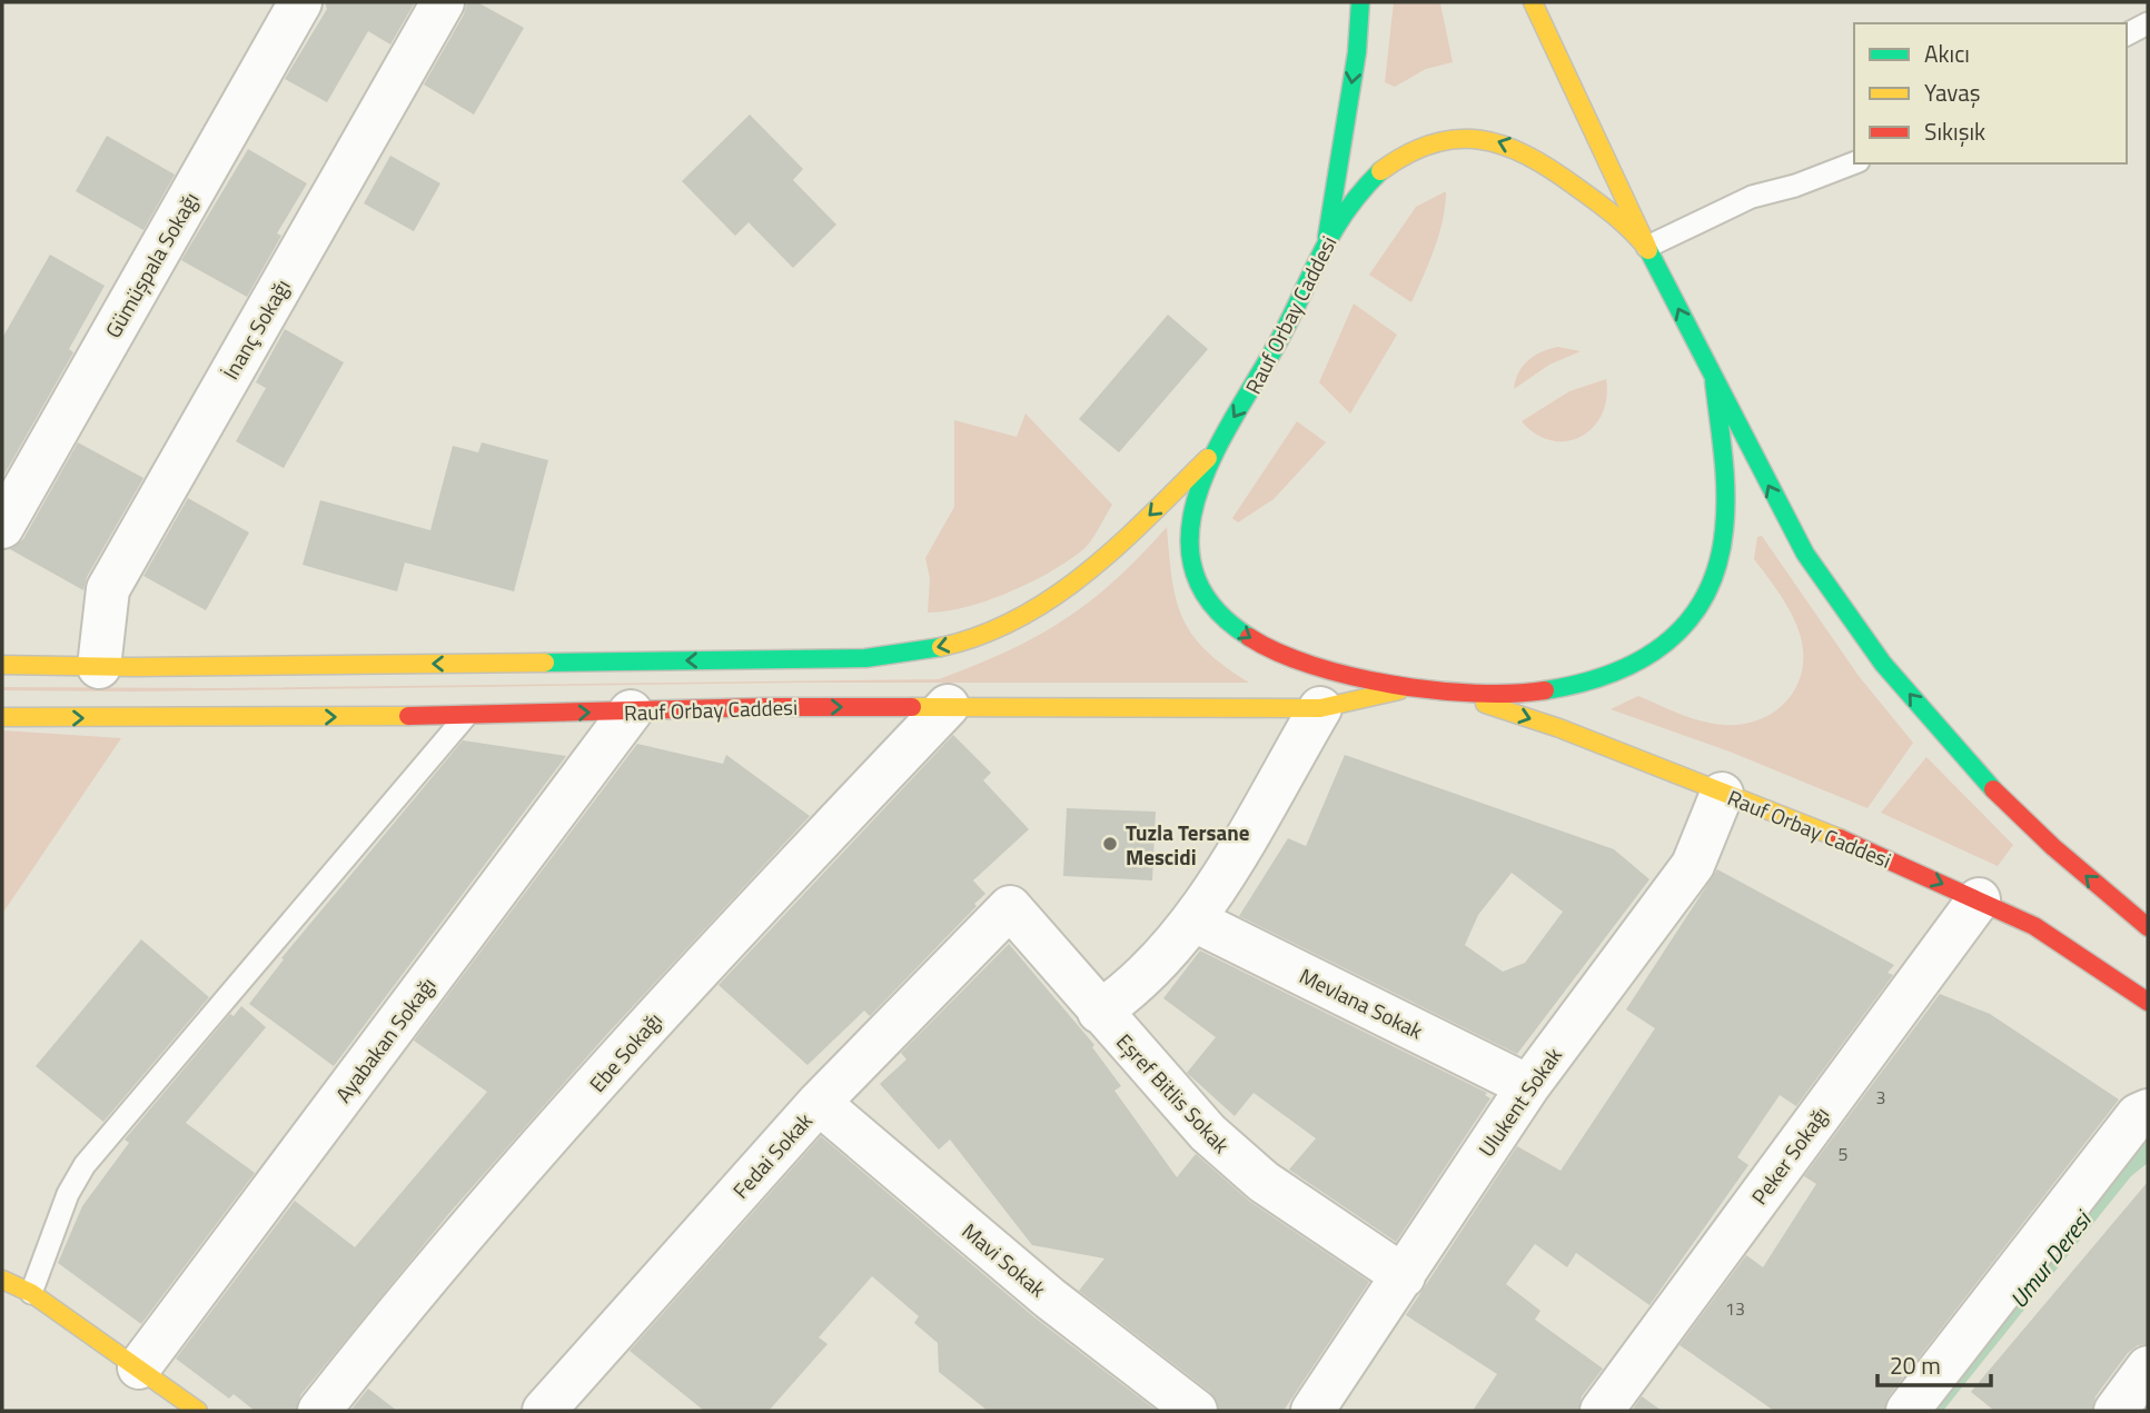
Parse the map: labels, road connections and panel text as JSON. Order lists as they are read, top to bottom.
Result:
{
  "streets": {
    "main road": ["Rauf Orbay Caddesi"],
    "street": [
      "Gümüşpala Sokağı",
      "İnanç Sokağı",
      "Mevlana Sokak",
      "Ayabakan Sokağı",
      "Ebe Sokağı",
      "Eşref Bitlis Sokak",
      "Ulukent Sokak",
      "Fedai Sokak",
      "Peker Sokağı",
      "Mavi Sokak"
    ]
  },
  "crossings": [
    ["Rauf Orbay Caddesi", "İnanç Sokağı"],
    ["Rauf Orbay Caddesi", "Ayabakan Sokağı"],
    ["Rauf Orbay Caddesi", "Ebe Sokağı"],
    ["Rauf Orbay Caddesi", "Ulukent Sokak"],
    ["Rauf Orbay Caddesi", "Peker Sokağı"],
    ["Mevlana Sokak", "Ulukent Sokak"],
    ["Eşref Bitlis Sokak", "Ulukent Sokak"],
    ["Eşref Bitlis Sokak", "Fedai Sokak"],
    ["Fedai Sokak", "Mavi Sokak"]
  ],
  "water": ["Umur Deresi"],
  "places": ["Tuzla Tersane Mescidi"],
  "house_numbers": ["3", "5", "13"],
  "legend": ["Akıcı", "Yavaş", "Sıkışık"],
  "scale_bar": "20 m"
}
